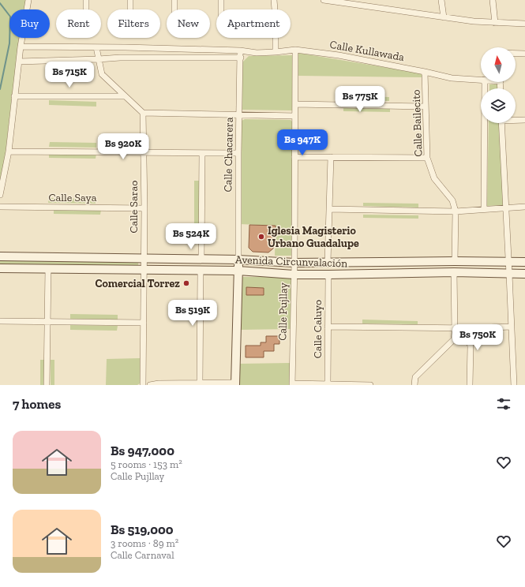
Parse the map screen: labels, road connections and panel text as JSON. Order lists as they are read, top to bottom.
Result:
{
  "streets": {
    "main road": ["Avenida Circunvalación"],
    "street": [
      "Calle Kullawada",
      "Calle Bailecito",
      "Calle Chacarera",
      "Calle Saya",
      "Calle Sarao",
      "Calle Pujllay",
      "Calle Caluyo"
    ]
  },
  "crossings": [
    ["Calle Kullawada", "Calle Bailecito"],
    ["Calle Kullawada", "Calle Chacarera"],
    ["Calle Kullawada", "Calle Pujllay"],
    ["Calle Bailecito", "Avenida Circunvalación"],
    ["Calle Chacarera", "Avenida Circunvalación"],
    ["Calle Saya", "Calle Sarao"],
    ["Calle Sarao", "Avenida Circunvalación"],
    ["Avenida Circunvalación", "Calle Pujllay"],
    ["Avenida Circunvalación", "Calle Caluyo"]
  ],
  "places": ["Iglesia Magisterio Urbano Guadalupe", "Comercial Torrez"],
  "north": "top",
  "page": {
    "chip": [
      "Buy",
      "Rent",
      "Filters",
      "New",
      "Apartment"
    ],
    "price": [
      "Bs 715K",
      "Bs 775K",
      "Bs 947K",
      "Bs 920K",
      "Bs 524K",
      "Bs 519K",
      "Bs 750K"
    ],
    "heading": "7 homes",
    "list": [
      {
        "name": "Bs 947,000",
        "note": "5 rooms · 153 m² · Calle Pujllay"
      },
      {
        "name": "Bs 519,000",
        "note": "3 rooms · 89 m² · Calle Carnaval"
      }
    ]
  }
}
